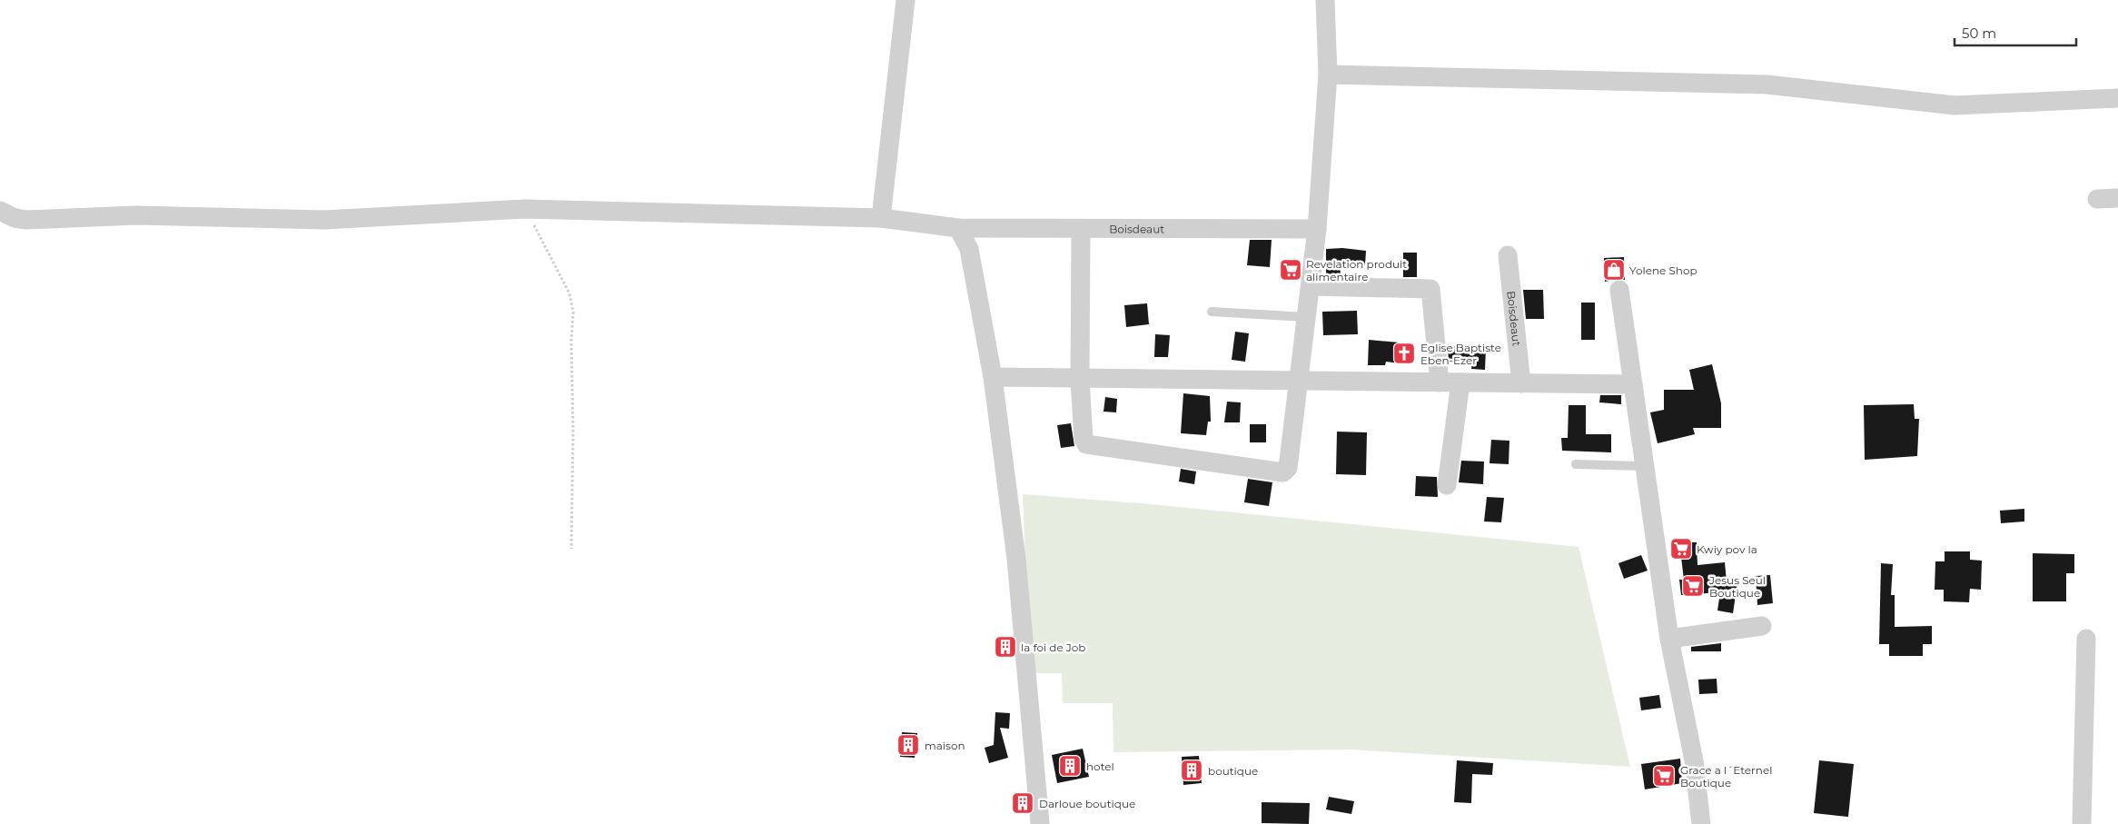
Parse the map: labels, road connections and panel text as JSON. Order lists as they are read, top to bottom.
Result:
{
  "streets": {
    "street": ["Boisdeaut"]
  },
  "places": {
    "supermarket": [
      "Revelation produit alimentaire",
      "Kwiy pov la",
      "Jesus Seul Boutique",
      "Grace a l´Eternel Boutique"
    ],
    "shop": ["Yolene Shop"],
    "church": ["Eglise Baptiste Eben-Ezer"],
    "building": [
      "la foi de Job",
      "maison",
      "hotel",
      "boutique",
      "Darloue boutique"
    ]
  },
  "scale_bar": "50 m"
}
